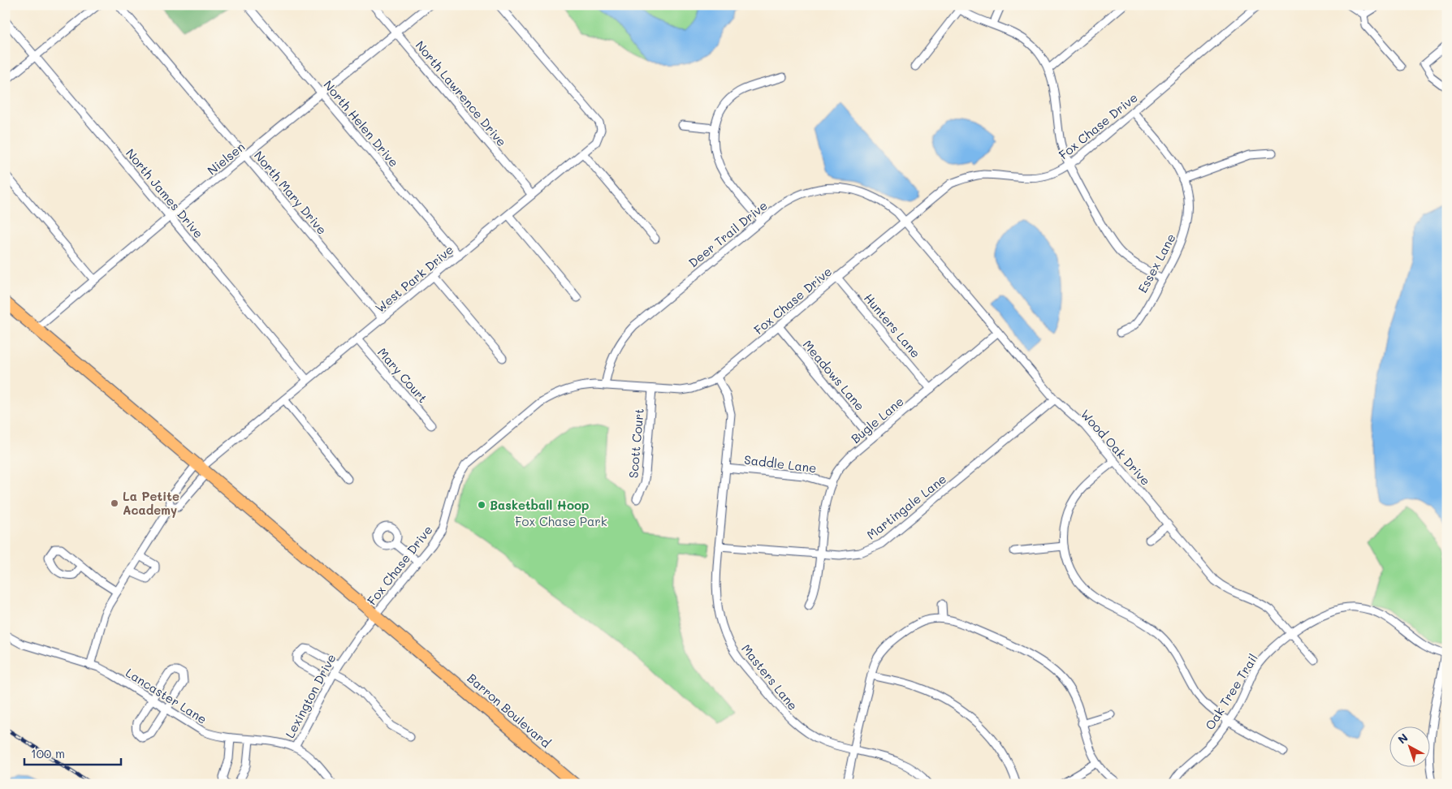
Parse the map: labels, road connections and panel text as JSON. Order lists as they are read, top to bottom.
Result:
{
  "streets": {
    "main road": ["Barron Boulevard"],
    "street": [
      "North Lawrence Drive",
      "North Helen Drive",
      "Fox Chase Drive",
      "Nielsen",
      "North Mary Drive",
      "North James Drive",
      "Deer Trail Drive",
      "Essex Lane",
      "West Park Drive",
      "Hunters Lane",
      "Mary Court",
      "Meadows Lane",
      "Bugle Lane",
      "Scott Court",
      "Wood Oak Drive",
      "Saddle Lane",
      "Martingale Lane",
      "Masters Lane",
      "Oak Tree Trail",
      "Lancaster Lane",
      "Lexington Drive"
    ]
  },
  "crossings": [
    ["North Lawrence Drive", "Nielsen"],
    ["North Lawrence Drive", "West Park Drive"],
    ["North Helen Drive", "Nielsen"],
    ["North Helen Drive", "West Park Drive"],
    ["Fox Chase Drive", "Deer Trail Drive"],
    ["Fox Chase Drive", "Essex Lane"],
    ["Fox Chase Drive", "Hunters Lane"],
    ["Fox Chase Drive", "Meadows Lane"],
    ["Fox Chase Drive", "Scott Court"],
    ["Fox Chase Drive", "Wood Oak Drive"],
    ["Fox Chase Drive", "Masters Lane"],
    ["Fox Chase Drive", "Lexington Drive"],
    ["Fox Chase Drive", "Barron Boulevard"],
    ["Nielsen", "North Mary Drive"],
    ["Nielsen", "North James Drive"],
    ["Nielsen", "Barron Boulevard"],
    ["North Mary Drive", "West Park Drive"],
    ["North James Drive", "West Park Drive"],
    ["Deer Trail Drive", "Wood Oak Drive"],
    ["West Park Drive", "Mary Court"],
    ["West Park Drive", "Barron Boulevard"],
    ["Hunters Lane", "Bugle Lane"],
    ["Meadows Lane", "Bugle Lane"],
    ["Bugle Lane", "Wood Oak Drive"],
    ["Bugle Lane", "Saddle Lane"],
    ["Bugle Lane", "Martingale Lane"],
    ["Wood Oak Drive", "Martingale Lane"],
    ["Wood Oak Drive", "Oak Tree Trail"],
    ["Saddle Lane", "Masters Lane"],
    ["Martingale Lane", "Masters Lane"],
    ["Lancaster Lane", "Lexington Drive"],
    ["Lexington Drive", "Barron Boulevard"]
  ],
  "parks": ["Fox Chase Park"],
  "places": ["La Petite Academy", "Basketball Hoop"],
  "scale_bar": "100 m",
  "north": "top left"
}
